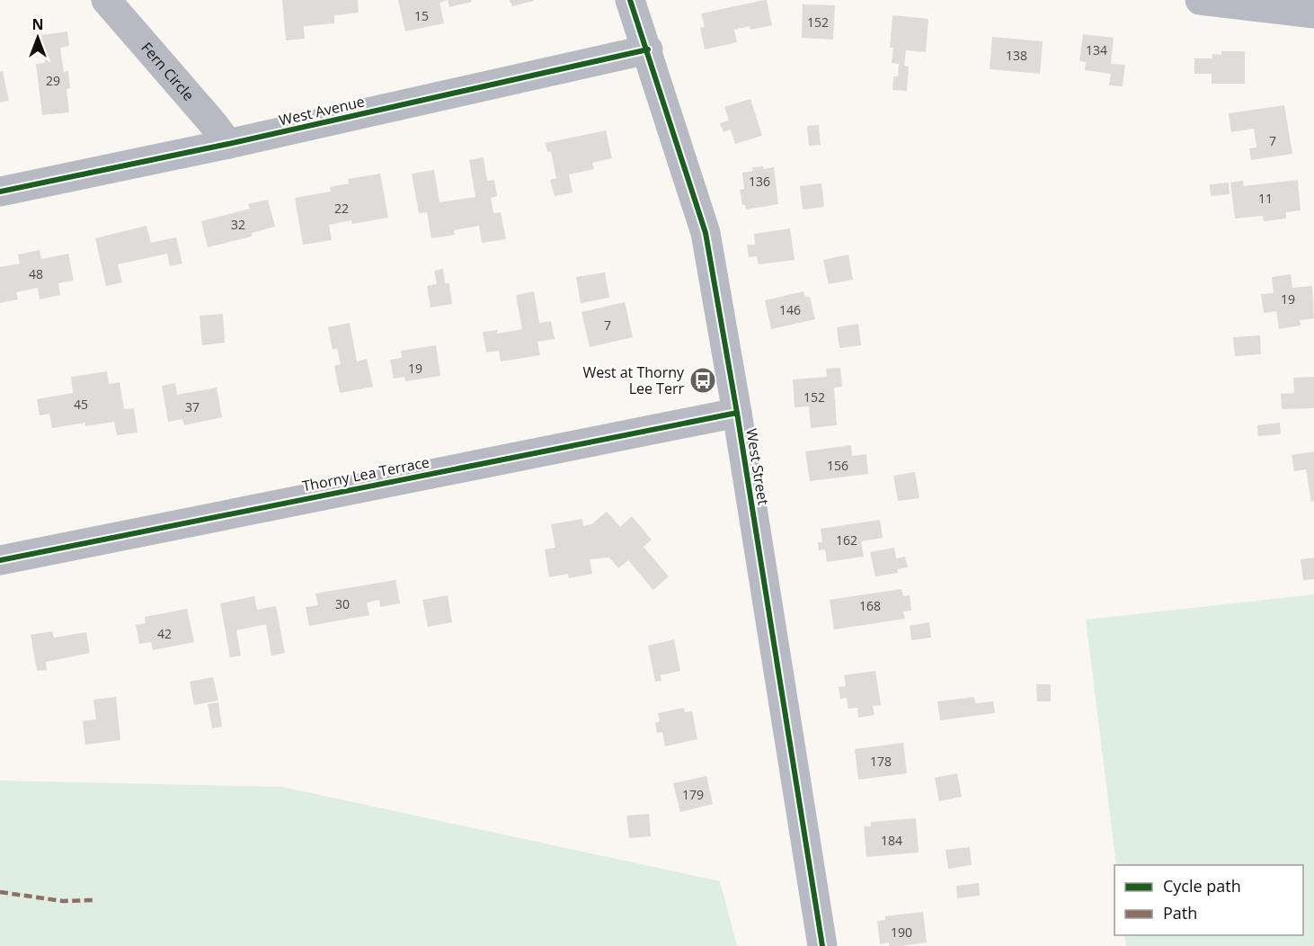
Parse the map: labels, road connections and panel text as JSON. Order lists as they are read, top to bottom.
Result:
{
  "streets": {
    "street": [
      "Fern Circle",
      "West Avenue",
      "West Street",
      "Thorny Lea Terrace"
    ]
  },
  "crossings": [
    ["Fern Circle", "West Avenue"],
    ["West Avenue", "West Street"],
    ["West Street", "Thorny Lea Terrace"]
  ],
  "places": {
    "bus stop": ["West at Thorny Lee Terr"]
  },
  "house_numbers": [
    "15",
    "152",
    "134",
    "138",
    "29",
    "7",
    "136",
    "11",
    "22",
    "32",
    "48",
    "19",
    "146",
    "7",
    "19",
    "152",
    "45",
    "37",
    "156",
    "162",
    "30",
    "168",
    "42",
    "178",
    "179",
    "184",
    "190"
  ],
  "legend": ["Cycle path", "Path"],
  "north": "top"
}
